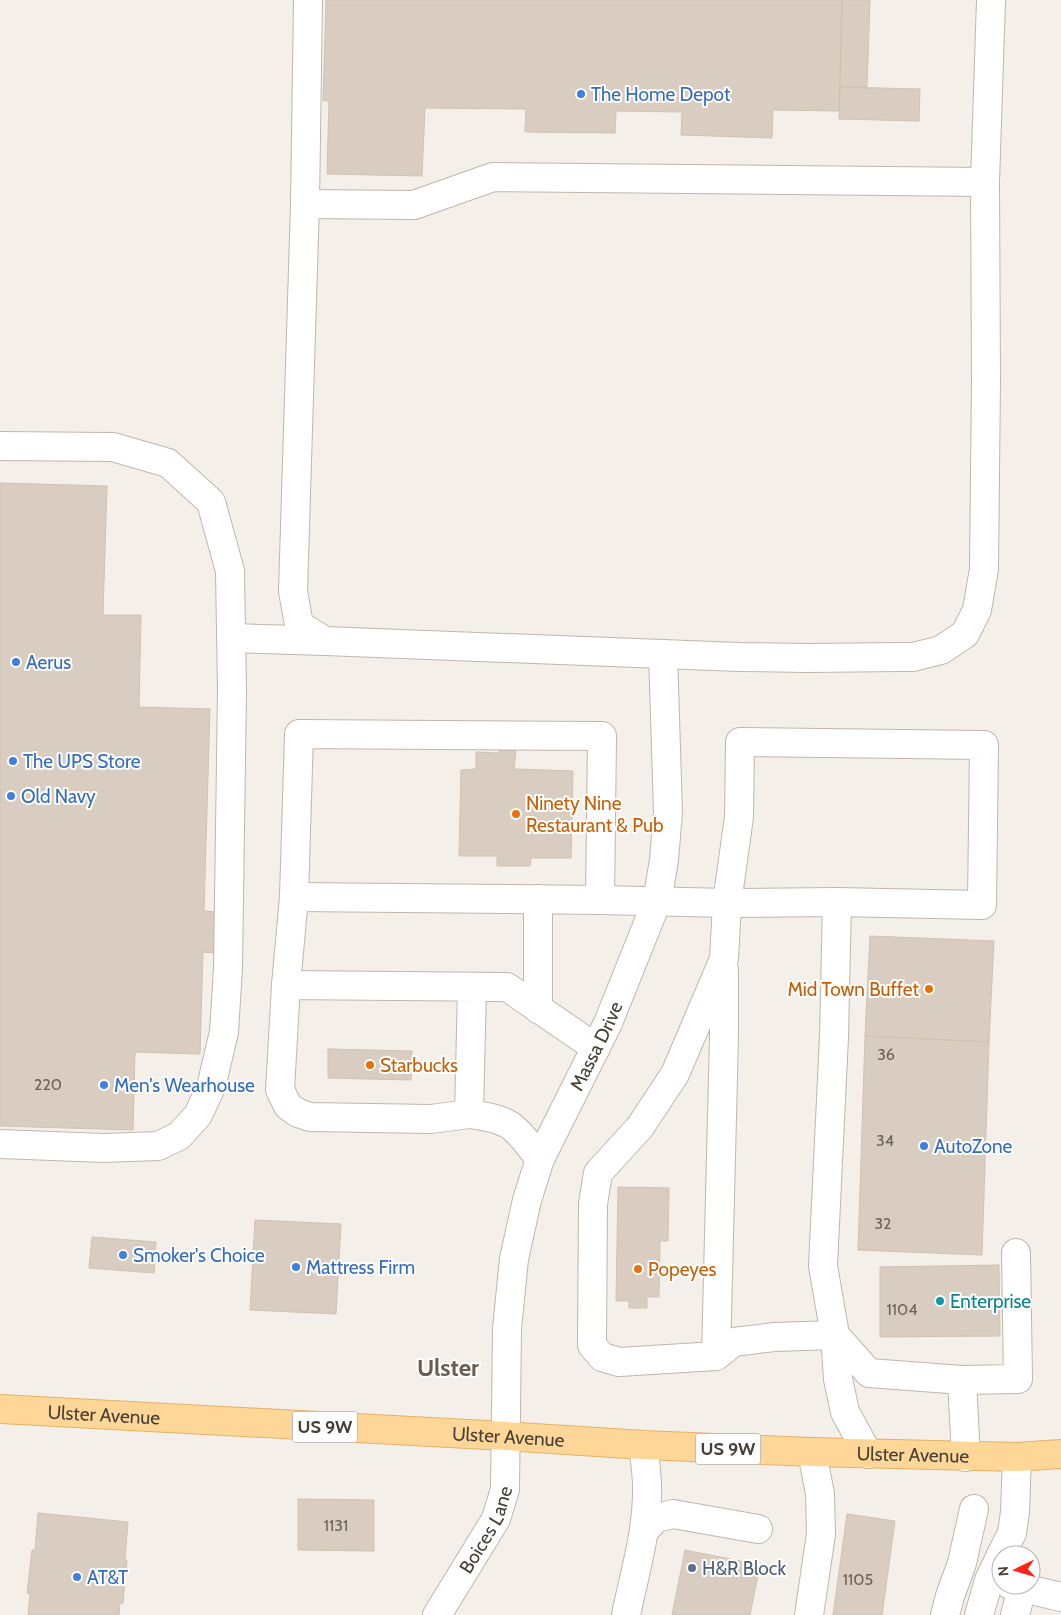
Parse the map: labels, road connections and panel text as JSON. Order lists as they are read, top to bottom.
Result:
{
  "streets": {
    "main road": ["Ulster Avenue", "US 9W"],
    "street": ["Massa Drive", "Boices Lane"]
  },
  "crossings": [
    ["Massa Drive", "Ulster Avenue"],
    ["Massa Drive", "Boices Lane"],
    ["Ulster Avenue", "US 9W"],
    ["Ulster Avenue", "Boices Lane"]
  ],
  "districts": ["Ulster"],
  "places": [
    "The Home Depot",
    "Aerus",
    "The UPS Store",
    "Old Navy",
    "Ninety Nine Restaurant & Pub",
    "Mid Town Buffet",
    "Starbucks",
    "Men's Wearhouse",
    "AutoZone",
    "Smoker's Choice",
    "Mattress Firm",
    "Popeyes",
    "Enterprise",
    "H&R Block",
    "AT&T"
  ],
  "house_numbers": [
    "36",
    "220",
    "34",
    "32",
    "1104",
    "1131",
    "1105"
  ],
  "north": "left"
}
